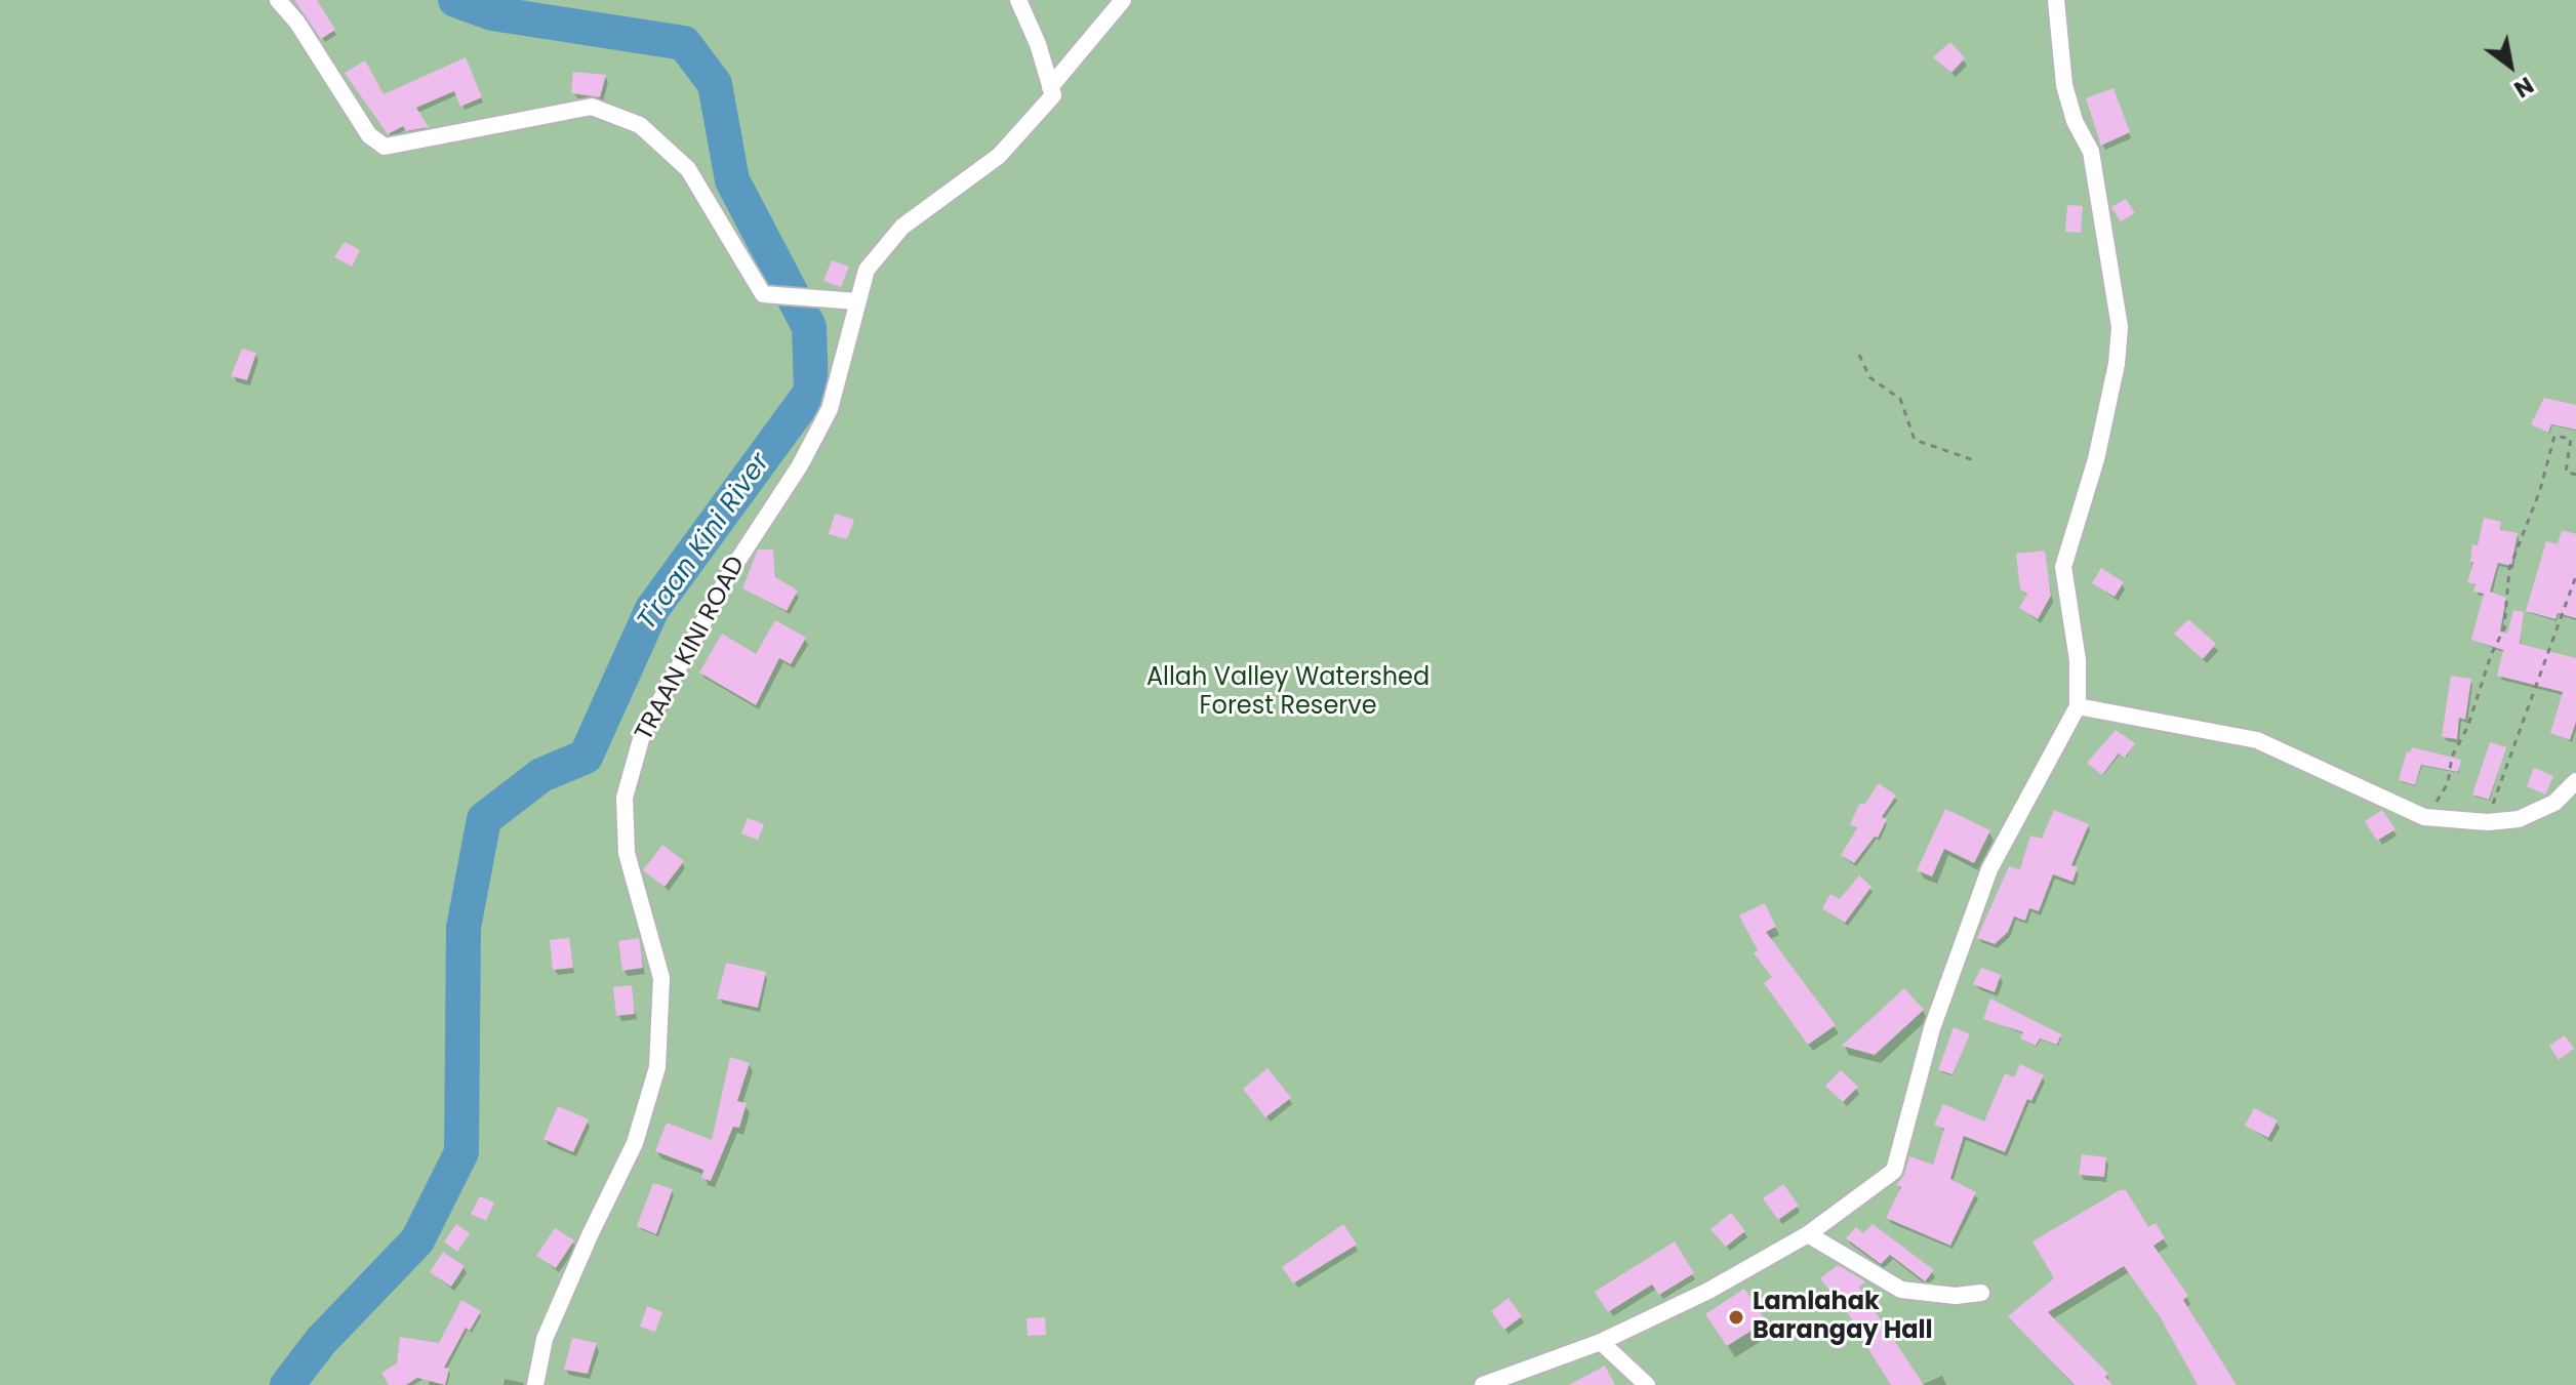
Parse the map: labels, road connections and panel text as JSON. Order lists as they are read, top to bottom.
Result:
{
  "streets": {
    "street": ["TRAAN KINI ROAD"]
  },
  "water": ["T'raan Kini River"],
  "parks": ["Allah Valley Watershed Forest Reserve"],
  "places": ["Lamlahak Barangay Hall"],
  "north": "bottom right"
}
